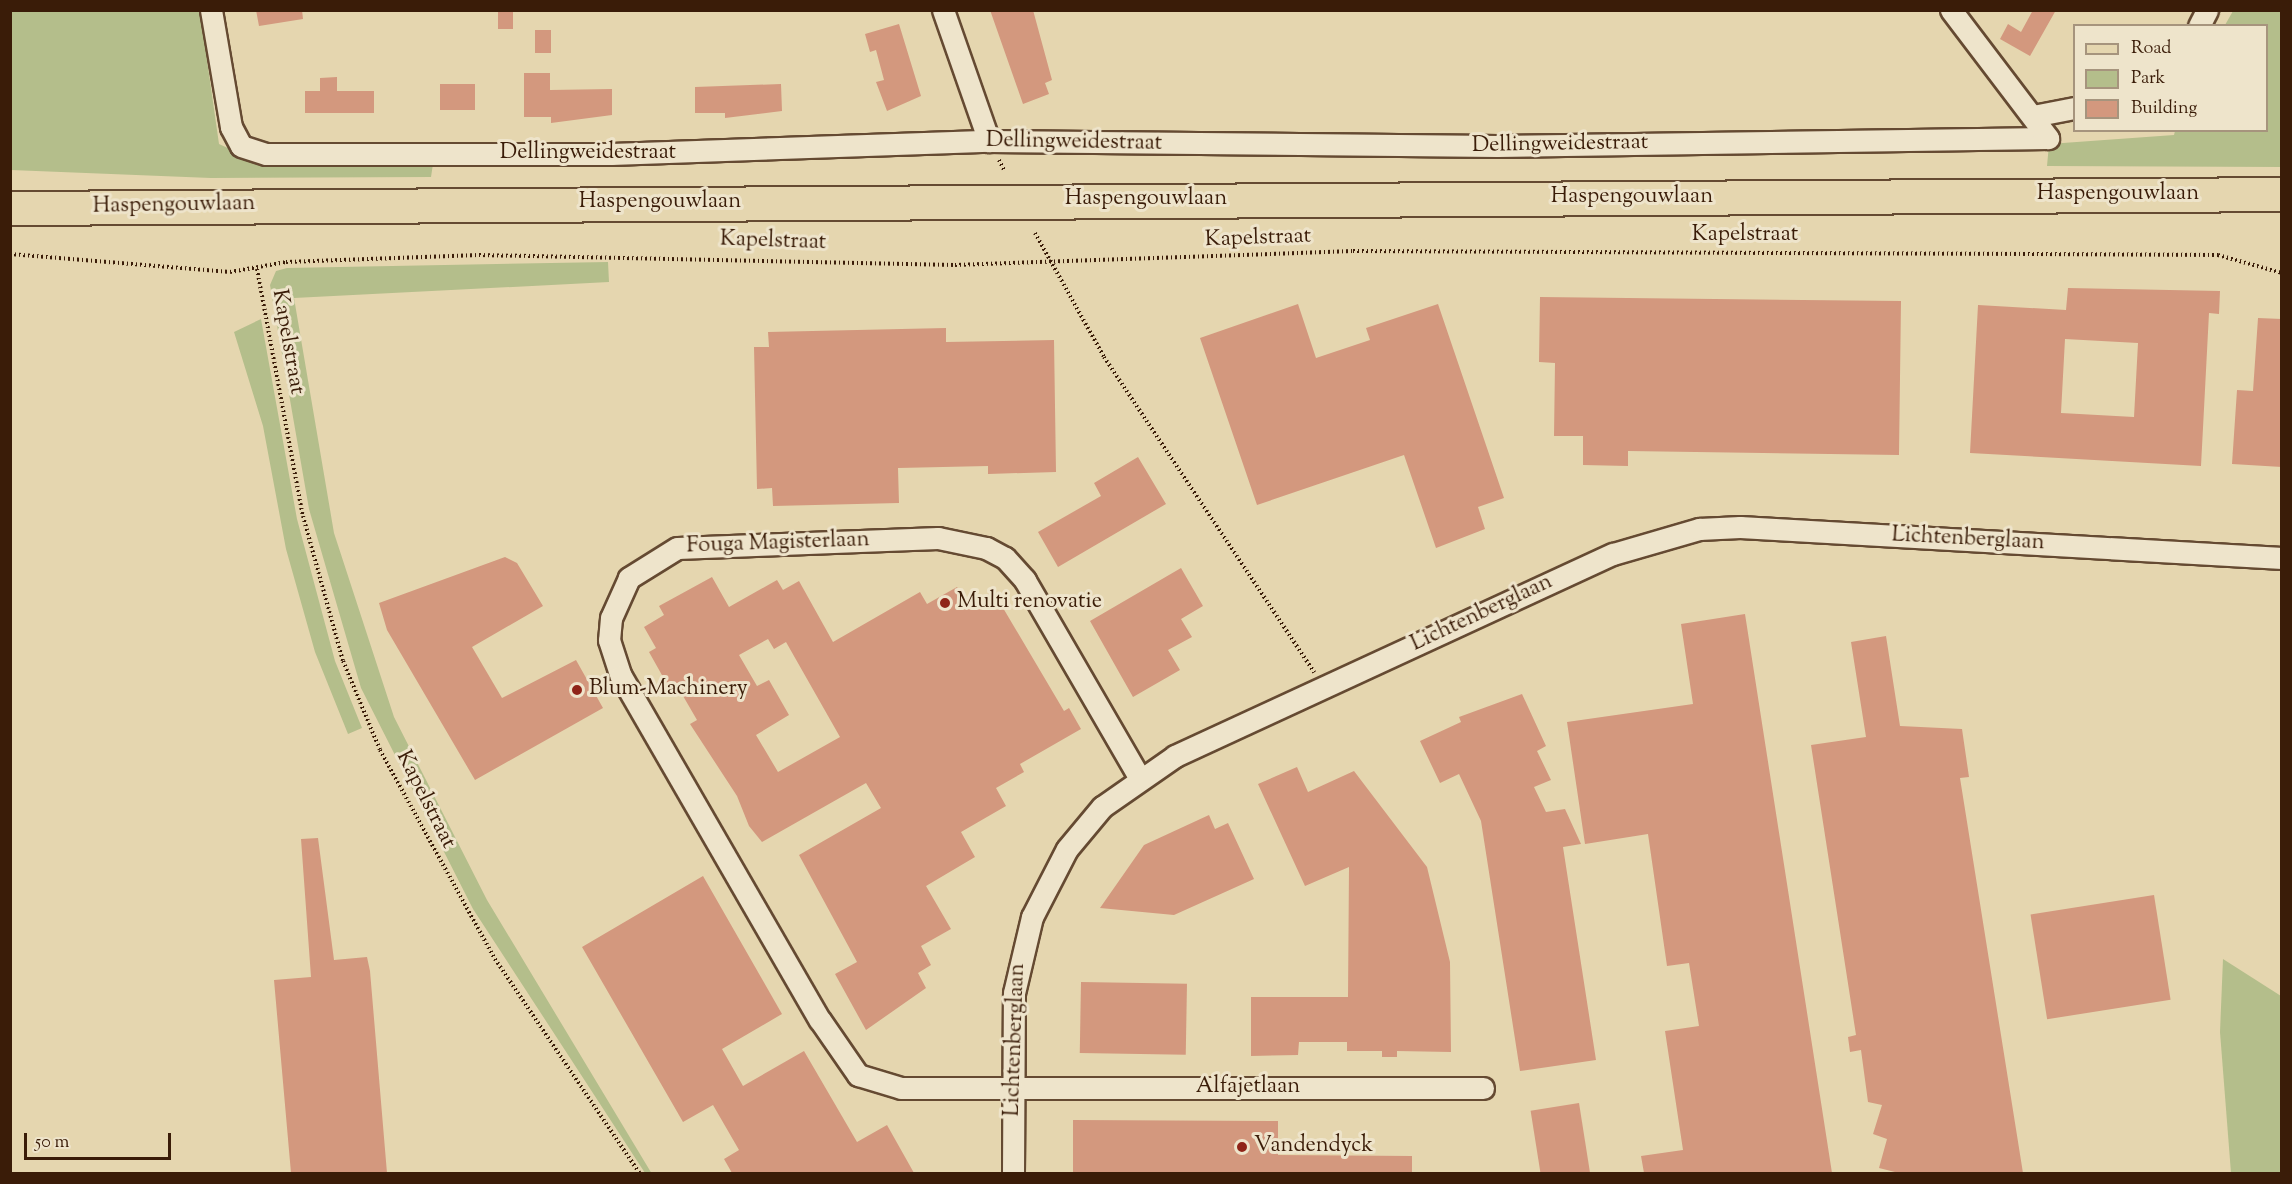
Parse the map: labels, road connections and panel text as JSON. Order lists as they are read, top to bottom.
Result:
{
  "streets": {
    "main road": ["Haspengouwlaan"],
    "street": [
      "Dellingweidestraat",
      "Lichtenberglaan",
      "Fouga Magisterlaan",
      "Alfajetlaan"
    ],
    "path": ["Kapelstraat"]
  },
  "crossings": [
    ["Lichtenberglaan", "Fouga Magisterlaan"],
    ["Lichtenberglaan", "Alfajetlaan"],
    ["Fouga Magisterlaan", "Alfajetlaan"]
  ],
  "places": ["Multi renovatie", "Blum-Machinery", "Vandendyck"],
  "legend": ["Road", "Park", "Building"],
  "scale_bar": "50 m"
}
